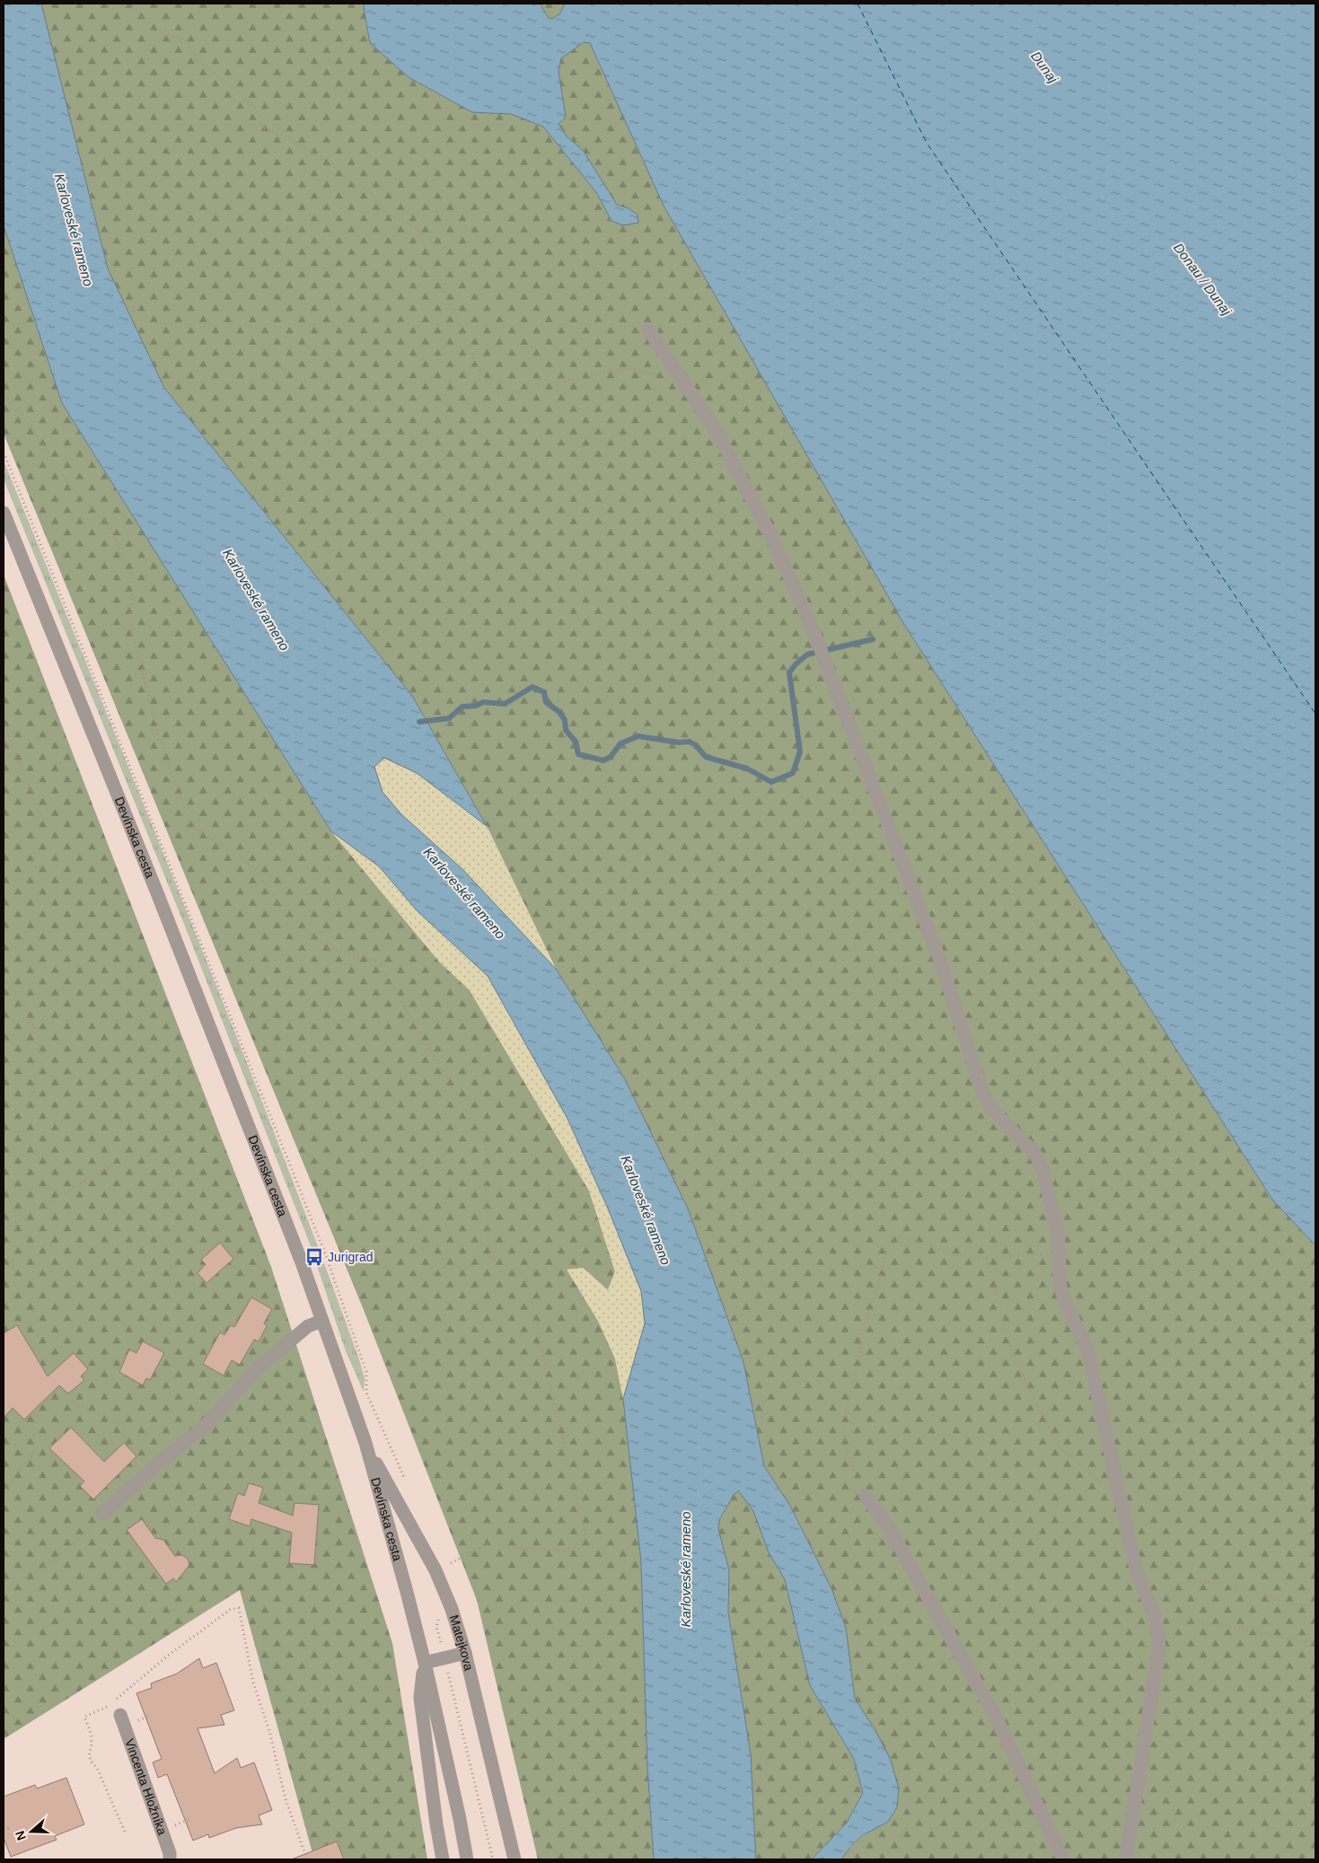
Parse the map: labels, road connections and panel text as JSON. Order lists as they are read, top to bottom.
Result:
{
  "streets": {
    "street": ["Devínska cesta", "Matejkova", "Vincenta Hložníka"]
  },
  "crossings": [
    ["Devínska cesta", "Matejkova"]
  ],
  "water": ["Dunaj", "Karloveské rameno", "Donau / Dunaj"],
  "places": {
    "bus stop": ["Jurigrad"]
  },
  "north": "left"
}
